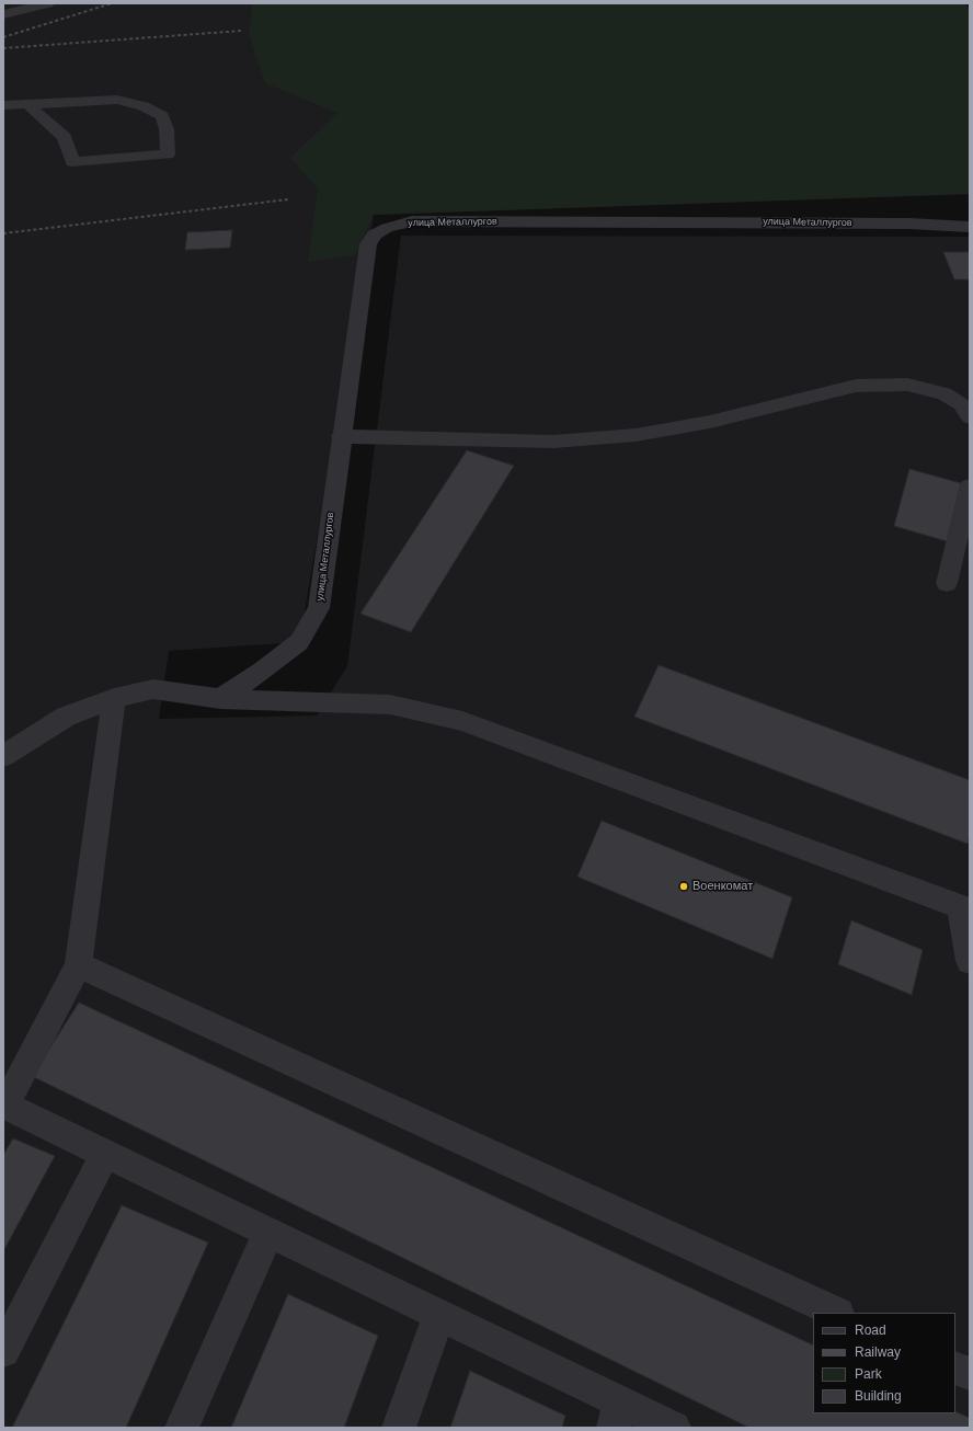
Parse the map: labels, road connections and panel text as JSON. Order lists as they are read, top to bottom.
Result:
{
  "streets": {
    "street": ["улица Металлургов"]
  },
  "places": ["Военкомат"],
  "legend": [
    "Road",
    "Railway",
    "Park",
    "Building"
  ]
}
